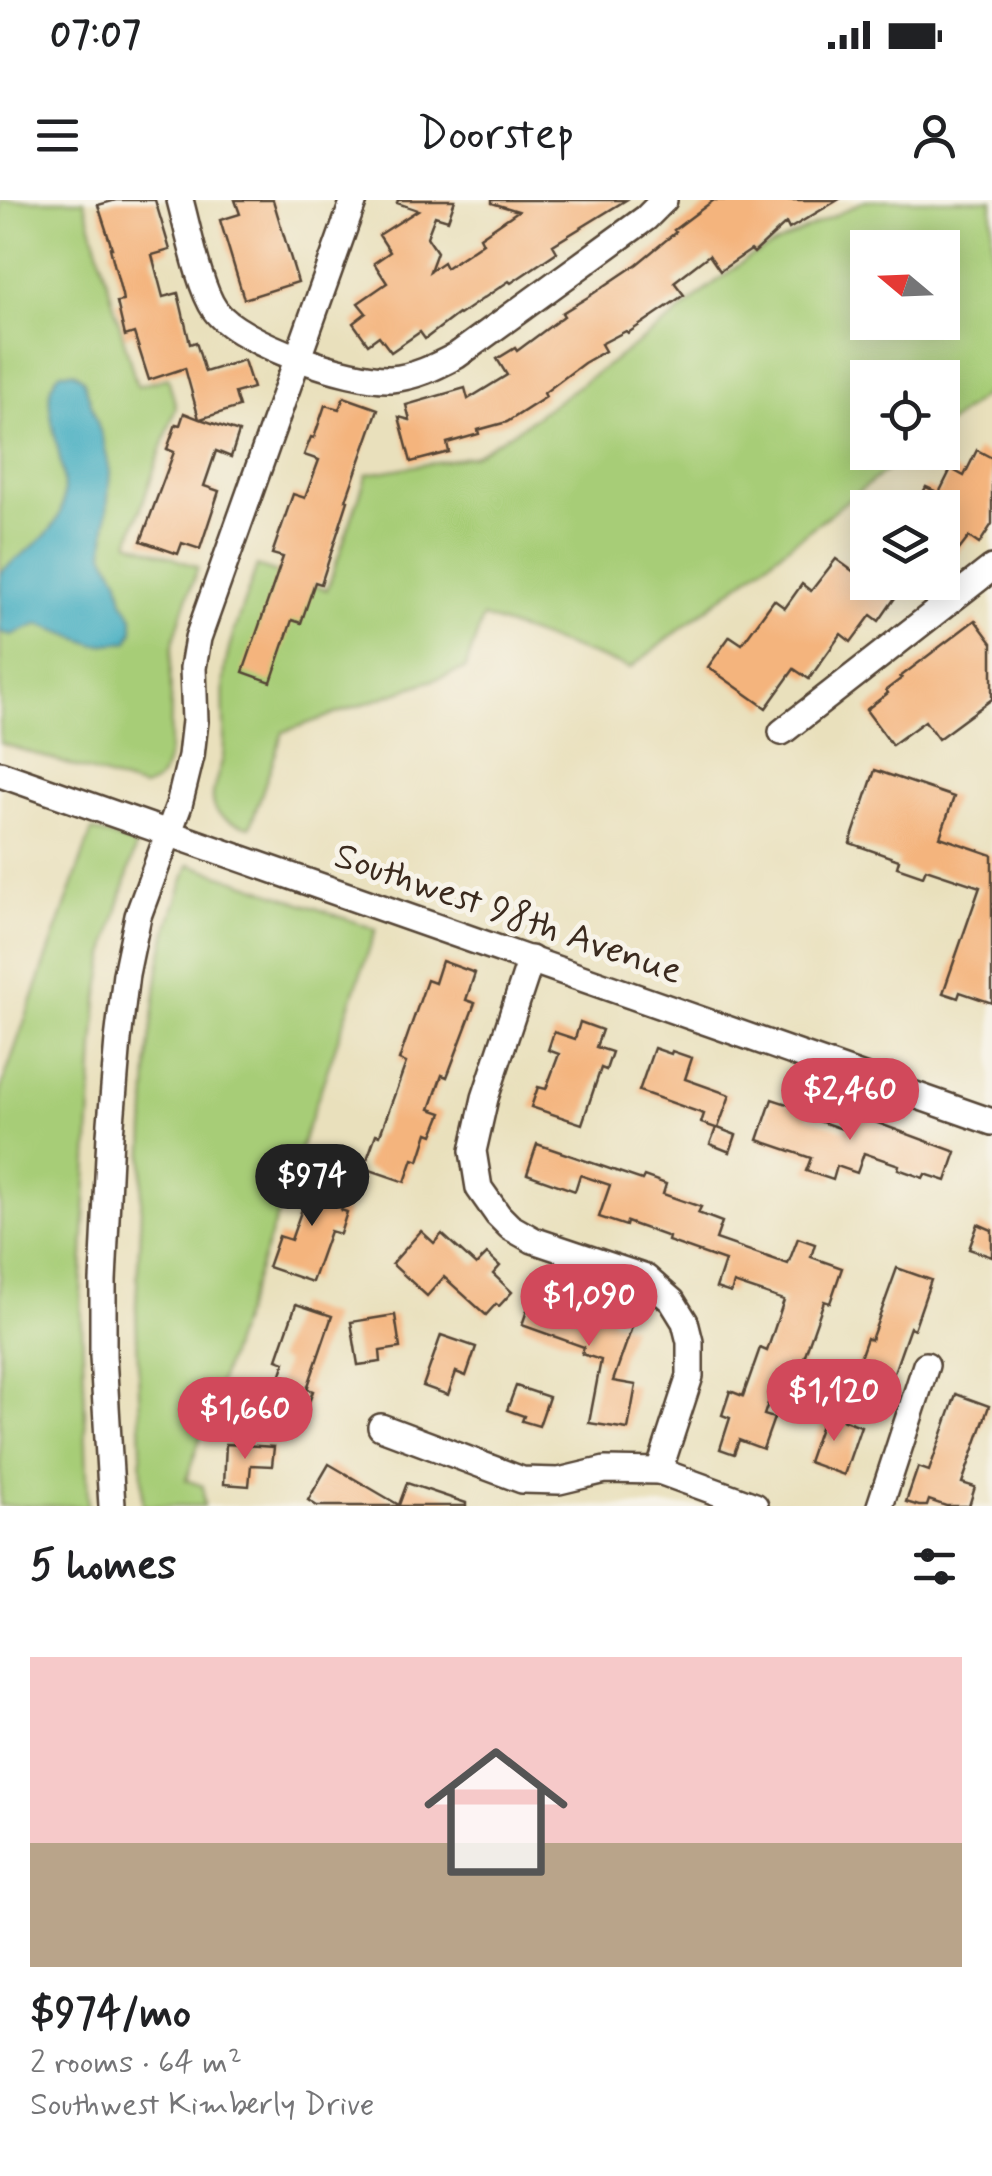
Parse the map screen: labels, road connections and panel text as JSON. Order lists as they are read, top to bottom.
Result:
{
  "streets": {
    "street": ["Southwest 98th Avenue"]
  },
  "north": "left",
  "page": {
    "status": "07:07",
    "header": "Doorstep",
    "price": [
      "$2,460",
      "$974",
      "$1,090",
      "$1,120",
      "$1,660"
    ],
    "heading": "5 homes",
    "list": [
      {
        "name": "$974/mo",
        "note": "2 rooms · 64 m² · Southwest Kimberly Drive"
      }
    ]
  }
}
